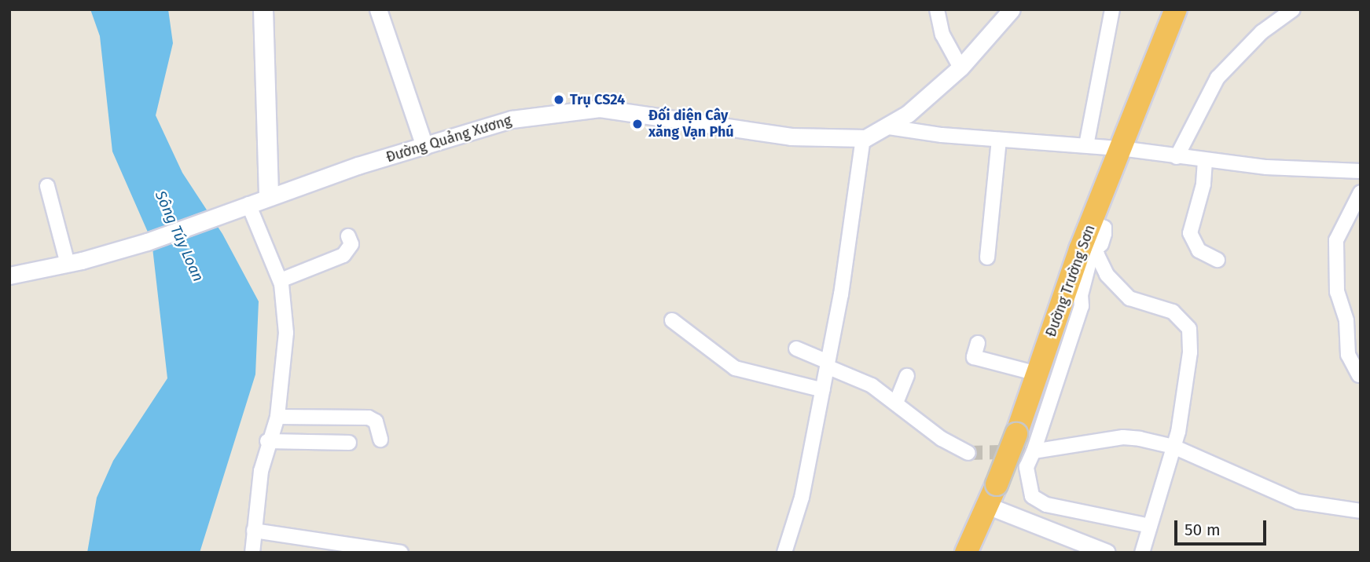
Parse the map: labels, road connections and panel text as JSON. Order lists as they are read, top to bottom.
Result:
{
  "streets": {
    "highway": ["Đường Trường Sơn"],
    "street": ["Đường Quảng Xương"]
  },
  "water": ["Sông Túy Loan"],
  "places": ["Trụ CS24", "Đối diện Cây xăng Vạn Phú"],
  "scale_bar": "50 m"
}
